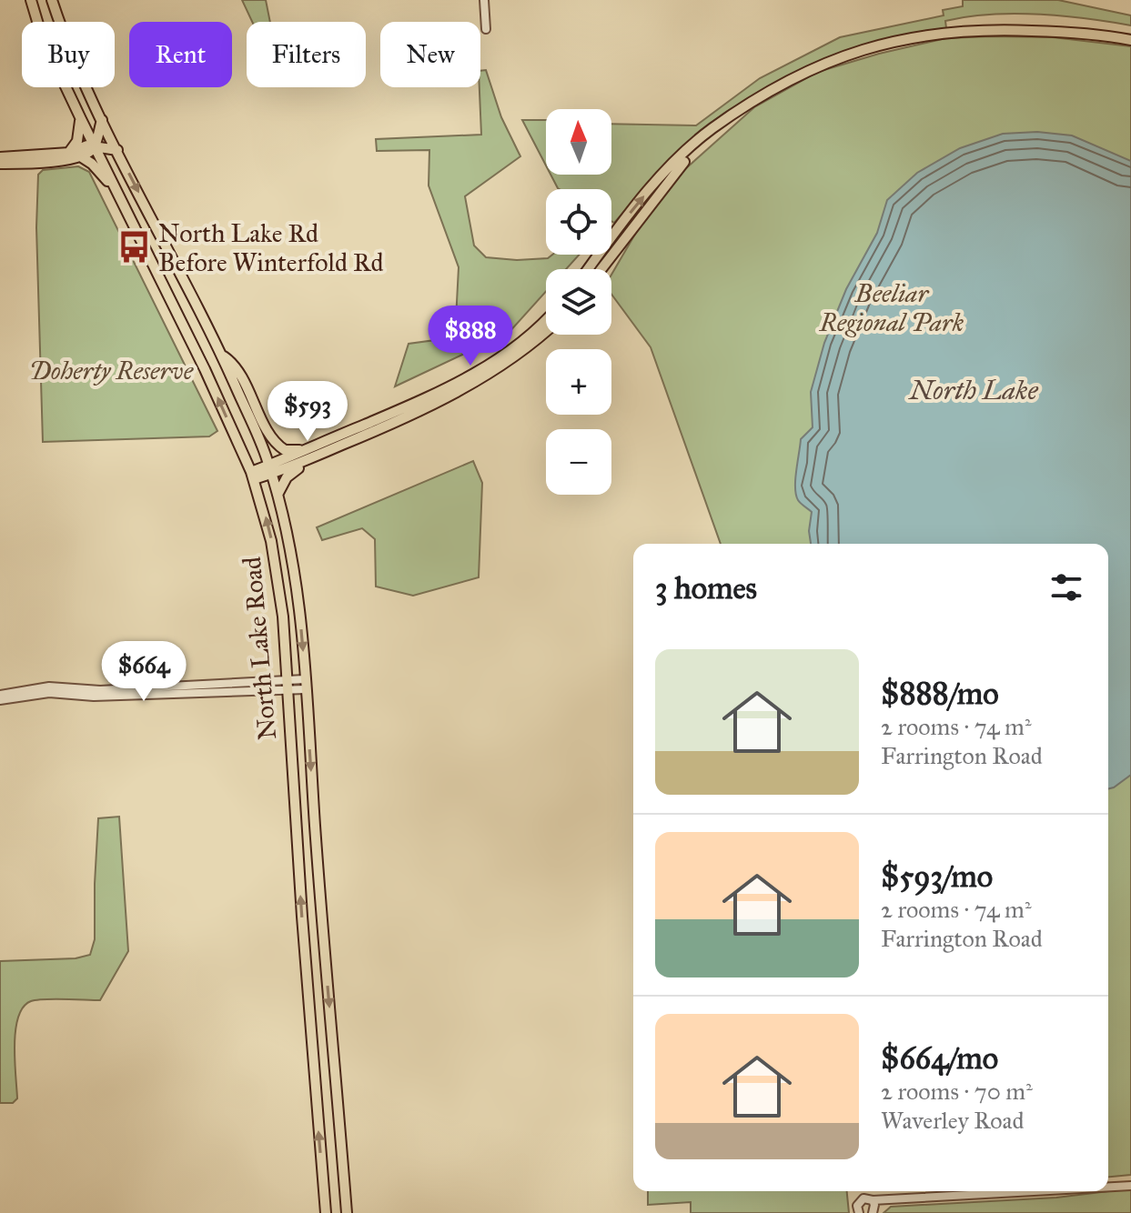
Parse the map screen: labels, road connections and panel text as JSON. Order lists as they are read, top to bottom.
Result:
{
  "streets": {
    "main road": ["North Lake Road"]
  },
  "water": ["North Lake"],
  "parks": ["Beeliar Regional Park", "Doherty Reserve"],
  "places": {
    "bus stop": ["North Lake Rd Before Winterfold Rd"]
  },
  "north": "top",
  "page": {
    "chip": [
      "Buy",
      "Rent",
      "Filters",
      "New"
    ],
    "map_buttons": ["+", "−"],
    "price": ["$888", "$593", "$664"],
    "heading": "3 homes",
    "list": [
      {
        "name": "$888/mo",
        "note": "2 rooms · 74 m² · Farrington Road"
      },
      {
        "name": "$593/mo",
        "note": "2 rooms · 74 m² · Farrington Road"
      },
      {
        "name": "$664/mo",
        "note": "2 rooms · 70 m² · Waverley Road"
      }
    ]
  }
}
